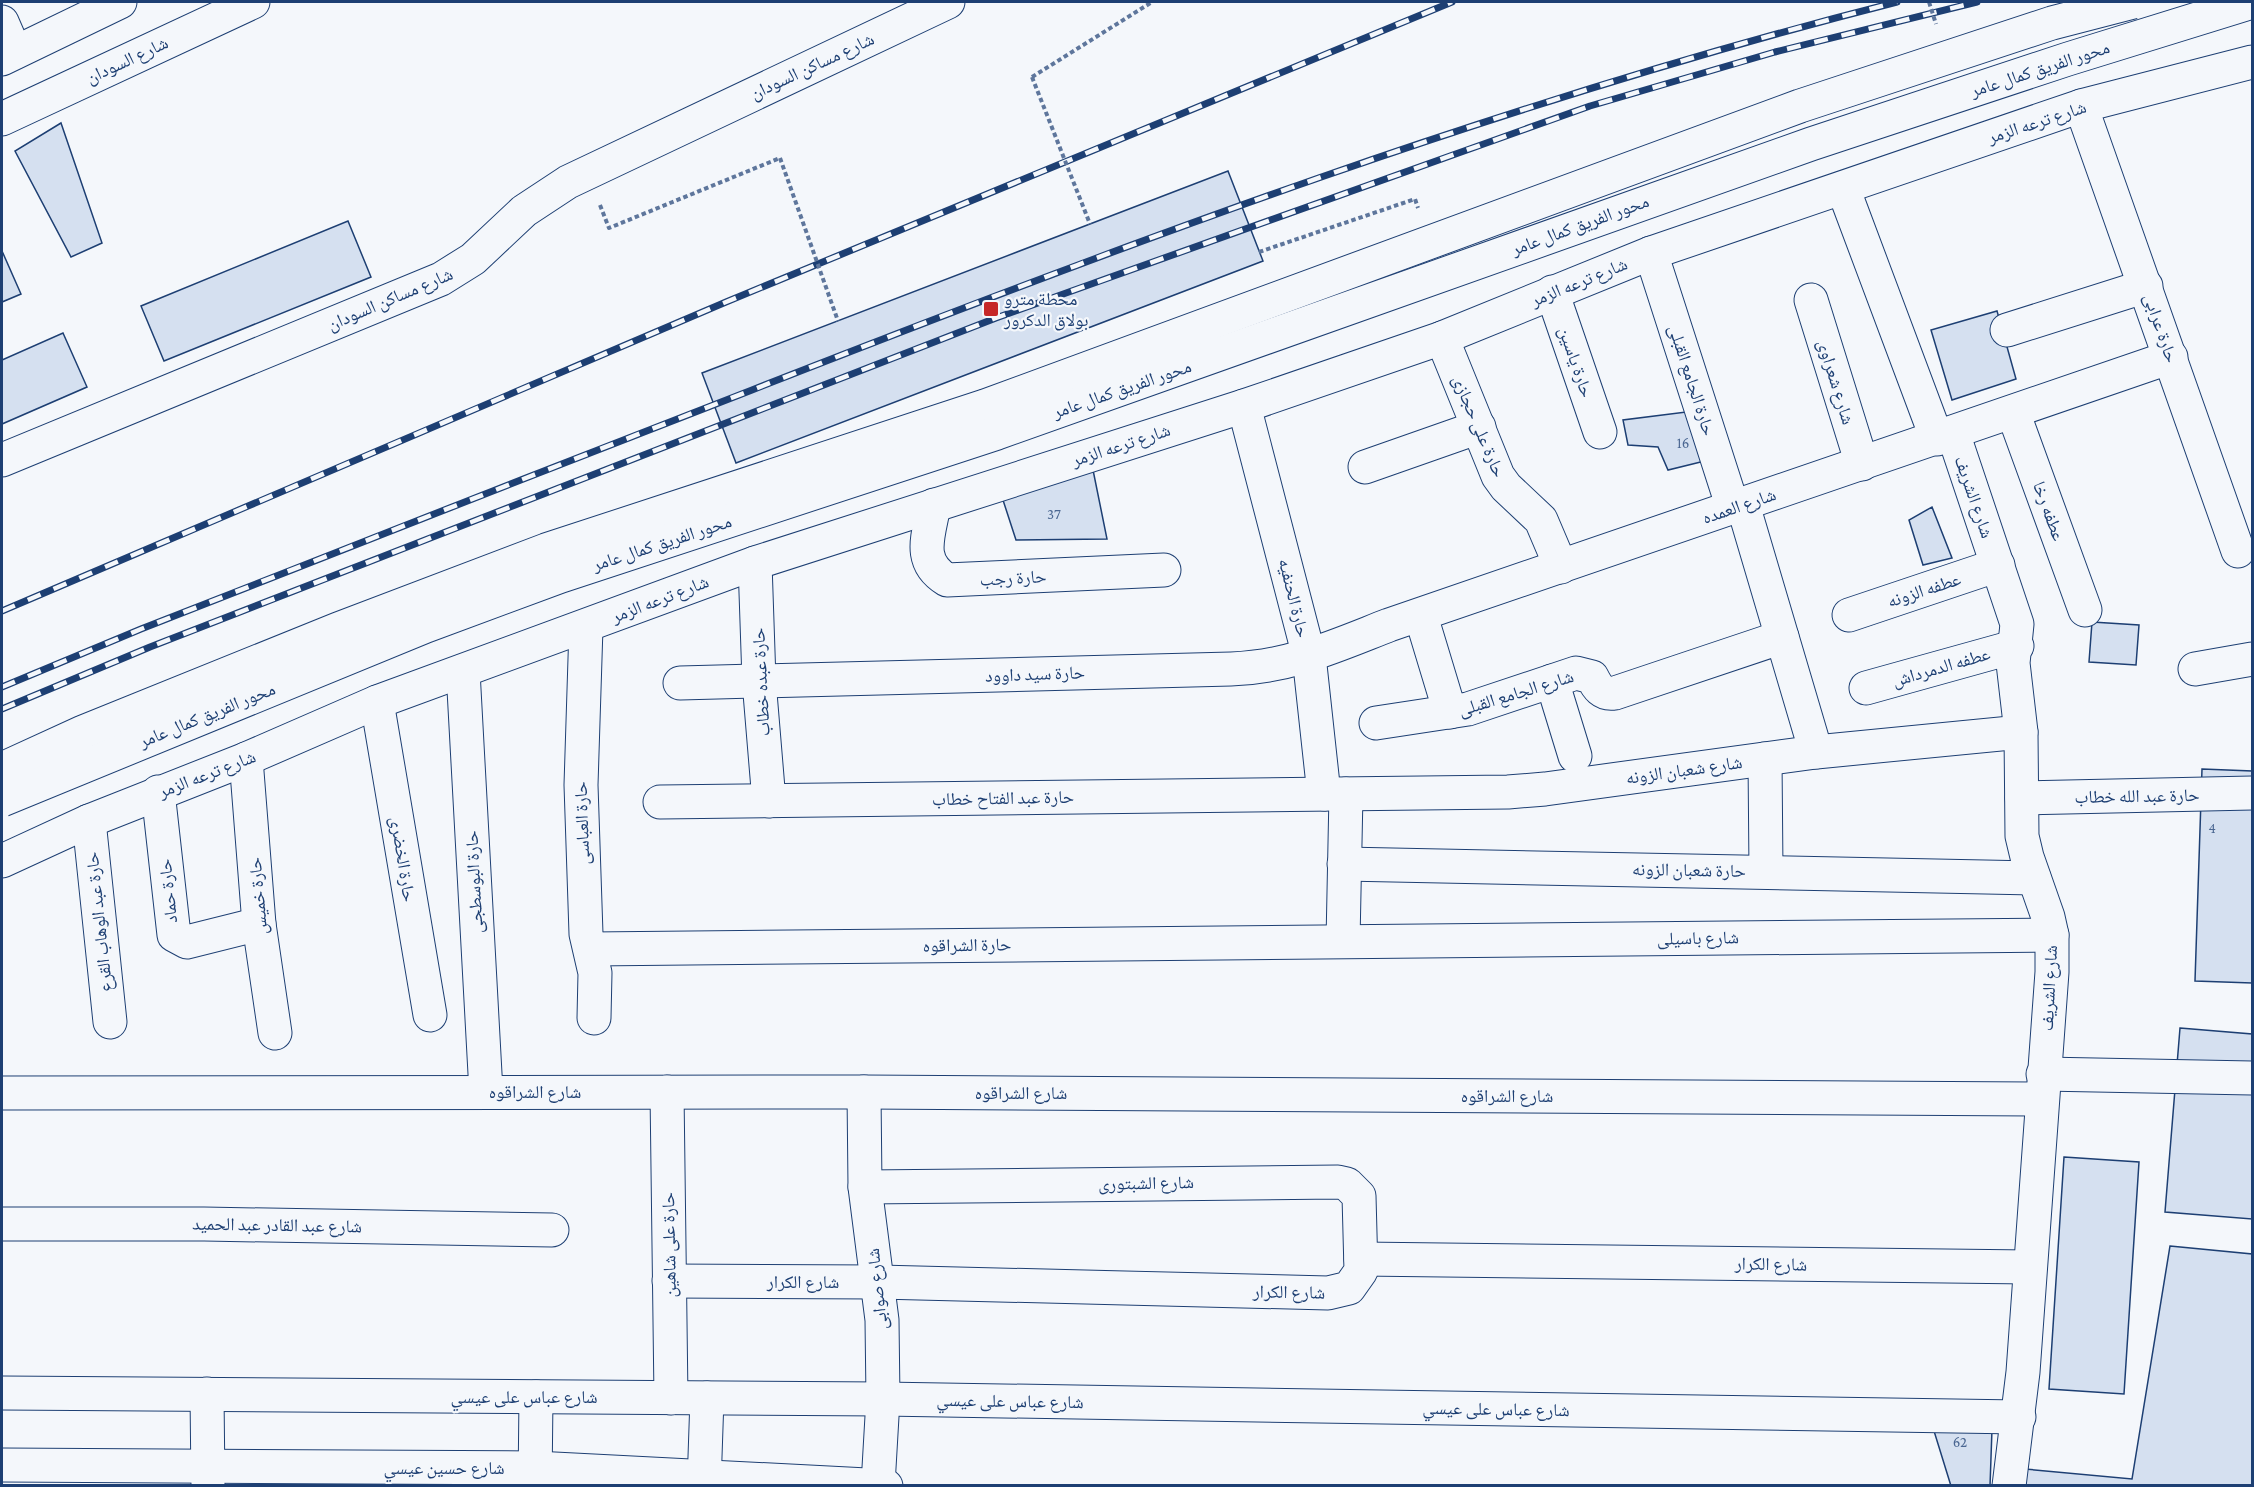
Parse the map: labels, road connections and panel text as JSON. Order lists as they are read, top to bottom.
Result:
{
  "streets": {
    "main road": [
      "شارع السودان",
      "شارع مساكن السودان",
      "محور الفريق كمال عامر",
      "شارع ترعه الزمر",
      "حارة عرابى",
      "حارة ياسين",
      "حارة الجامع القبلى",
      "شارع شعراوى",
      "حارة على حجازى",
      "شارع الشريف",
      "شارع العمده",
      "عطفه رخا",
      "حارة رجب",
      "عطفه الزونه",
      "حارة الحنفيه",
      "عطفه الدمرداش",
      "حارة سيد داوود",
      "حارة عبده خطاب",
      "شارع الجامع القبلى",
      "شارع شعبان الزونه",
      "حارة عبد الله خطاب",
      "حارة عبد الفتاح خطاب",
      "حارة العباسى",
      "حارة الخضرى",
      "حارة شعبان الزونه",
      "حارة البوسطجى",
      "حارة حماد",
      "حارة خميس",
      "حارة عبد الوهاب القرع",
      "شارع باسيلى",
      "حارة الشراقوه",
      "شارع الشراقوه",
      "شارع الشبتورى",
      "شارع عبد القادر عبد الحميد",
      "حارة على شاهين",
      "شارع الكرار",
      "شارع صوابى",
      "شارع عباس على عيسي",
      "شارع حسين عيسي"
    ]
  },
  "crossings": [
    ["شارع ترعه الزمر", "حارة عرابى"],
    ["شارع ترعه الزمر", "حارة ياسين"],
    ["شارع ترعه الزمر", "حارة الجامع القبلى"],
    ["شارع ترعه الزمر", "حارة على حجازى"],
    ["شارع ترعه الزمر", "شارع الشريف"],
    ["شارع ترعه الزمر", "حارة رجب"],
    ["شارع ترعه الزمر", "حارة الحنفيه"],
    ["شارع ترعه الزمر", "حارة عبده خطاب"],
    ["شارع ترعه الزمر", "حارة العباسى"],
    ["شارع ترعه الزمر", "حارة الخضرى"],
    ["شارع ترعه الزمر", "حارة البوسطجى"],
    ["شارع ترعه الزمر", "حارة حماد"],
    ["شارع ترعه الزمر", "حارة خميس"],
    ["شارع ترعه الزمر", "حارة عبد الوهاب القرع"],
    ["حارة عرابى", "شارع العمده"],
    ["حارة الجامع القبلى", "شارع العمده"],
    ["حارة الجامع القبلى", "شارع الجامع القبلى"],
    ["حارة الجامع القبلى", "شارع شعبان الزونه"],
    ["شارع شعراوى", "شارع العمده"],
    ["حارة على حجازى", "شارع العمده"],
    ["شارع الشريف", "شارع العمده"],
    ["شارع الشريف", "عطفه الزونه"],
    ["شارع الشريف", "عطفه الدمرداش"],
    ["شارع الشريف", "شارع شعبان الزونه"],
    ["شارع الشريف", "حارة عبد الله خطاب"],
    ["شارع الشريف", "حارة شعبان الزونه"],
    ["شارع الشريف", "شارع باسيلى"],
    ["شارع الشريف", "شارع الشراقوه"],
    ["شارع الشريف", "شارع الكرار"],
    ["شارع الشريف", "شارع عباس على عيسي"],
    ["شارع العمده", "عطفه رخا"],
    ["شارع العمده", "حارة الحنفيه"],
    ["شارع العمده", "حارة سيد داوود"],
    ["حارة الحنفيه", "حارة سيد داوود"],
    ["حارة الحنفيه", "شارع شعبان الزونه"],
    ["حارة الحنفيه", "حارة عبد الفتاح خطاب"],
    ["حارة الحنفيه", "حارة شعبان الزونه"],
    ["حارة الحنفيه", "شارع باسيلى"],
    ["حارة الحنفيه", "حارة الشراقوه"],
    ["حارة سيد داوود", "حارة عبده خطاب"],
    ["حارة عبده خطاب", "حارة عبد الفتاح خطاب"],
    ["شارع شعبان الزونه", "حارة عبد الفتاح خطاب"],
    ["حارة العباسى", "حارة الشراقوه"],
    ["حارة البوسطجى", "شارع الشراقوه"],
    ["حارة حماد", "حارة خميس"],
    ["شارع باسيلى", "حارة الشراقوه"],
    ["شارع الشراقوه", "حارة على شاهين"],
    ["شارع الشراقوه", "شارع صوابى"],
    ["شارع الشبتورى", "شارع الكرار"],
    ["شارع الشبتورى", "شارع صوابى"],
    ["حارة على شاهين", "شارع الكرار"],
    ["حارة على شاهين", "شارع عباس على عيسي"],
    ["شارع الكرار", "شارع صوابى"],
    ["شارع صوابى", "شارع عباس على عيسي"],
    ["شارع صوابى", "شارع حسين عيسي"]
  ],
  "places": {
    "transit": ["محطة مترو بولاق الدكرور"]
  },
  "house_numbers": [
    "16",
    "37",
    "4",
    "62"
  ]
}
